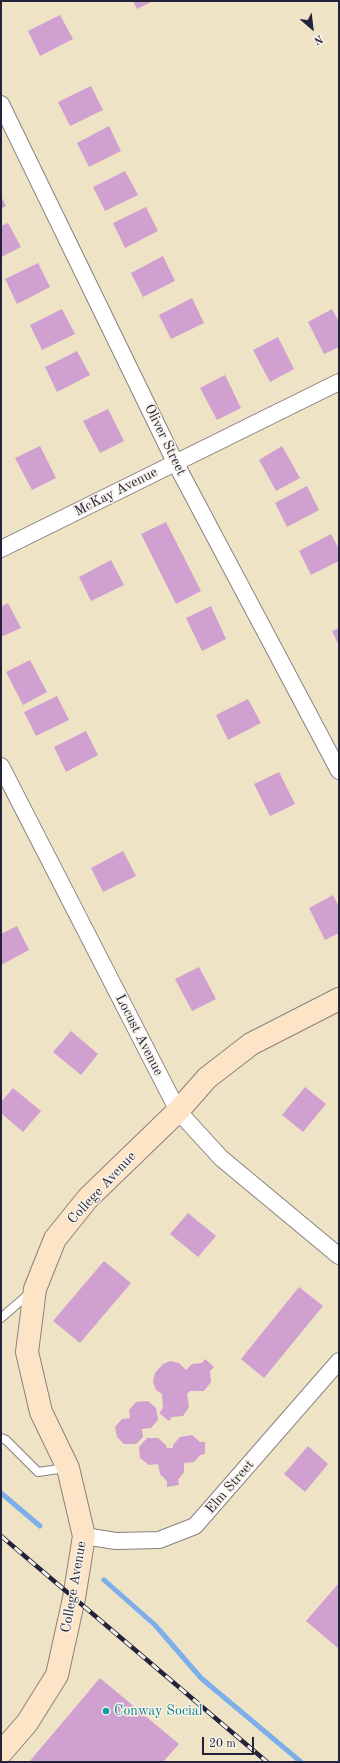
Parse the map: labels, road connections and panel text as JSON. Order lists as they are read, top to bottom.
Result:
{
  "streets": {
    "street": [
      "Oliver Street",
      "McKay Avenue",
      "Locust Avenue",
      "College Avenue",
      "Elm Street"
    ]
  },
  "crossings": [
    ["Oliver Street", "McKay Avenue"],
    ["Locust Avenue", "College Avenue"],
    ["College Avenue", "Elm Street"]
  ],
  "places": ["Conway Social"],
  "scale_bar": "20 m",
  "north": "bottom right"
}
